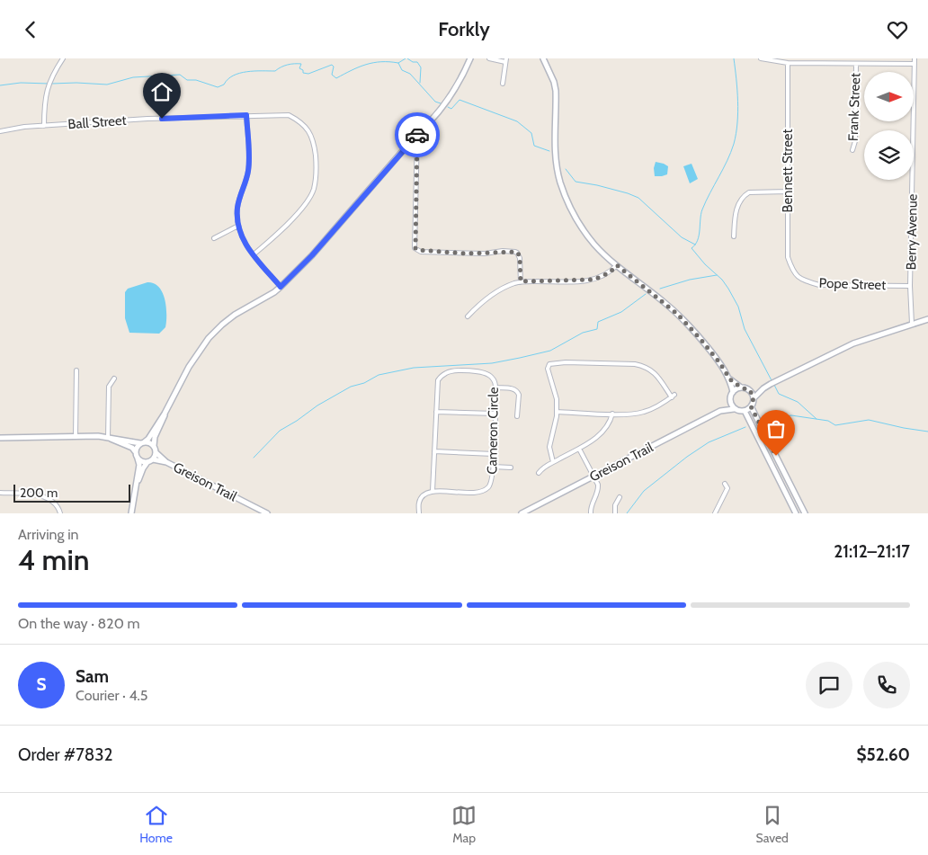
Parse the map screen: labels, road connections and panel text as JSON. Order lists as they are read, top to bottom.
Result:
{
  "streets": {
    "street": [
      "Frank Street",
      "Ball Street",
      "Bennett Street",
      "Berry Avenue",
      "Pope Street",
      "Cameron Circle",
      "Greison Trail"
    ]
  },
  "crossings": [
    ["Bennett Street", "Pope Street"],
    ["Berry Avenue", "Pope Street"]
  ],
  "scale_bar": "200 m",
  "north": "right",
  "page": {
    "header": "Forkly",
    "scale": "200 m",
    "heading": ["4 min", "Arriving in", "21:12–21:17"],
    "panel": [
      "Sam",
      "Courier · 4.5",
      "Order #7832",
      "$52.60"
    ],
    "bar": "On the way · 820 m",
    "round": "S",
    "tabs": ["Home", "Map", "Saved"]
  }
}
